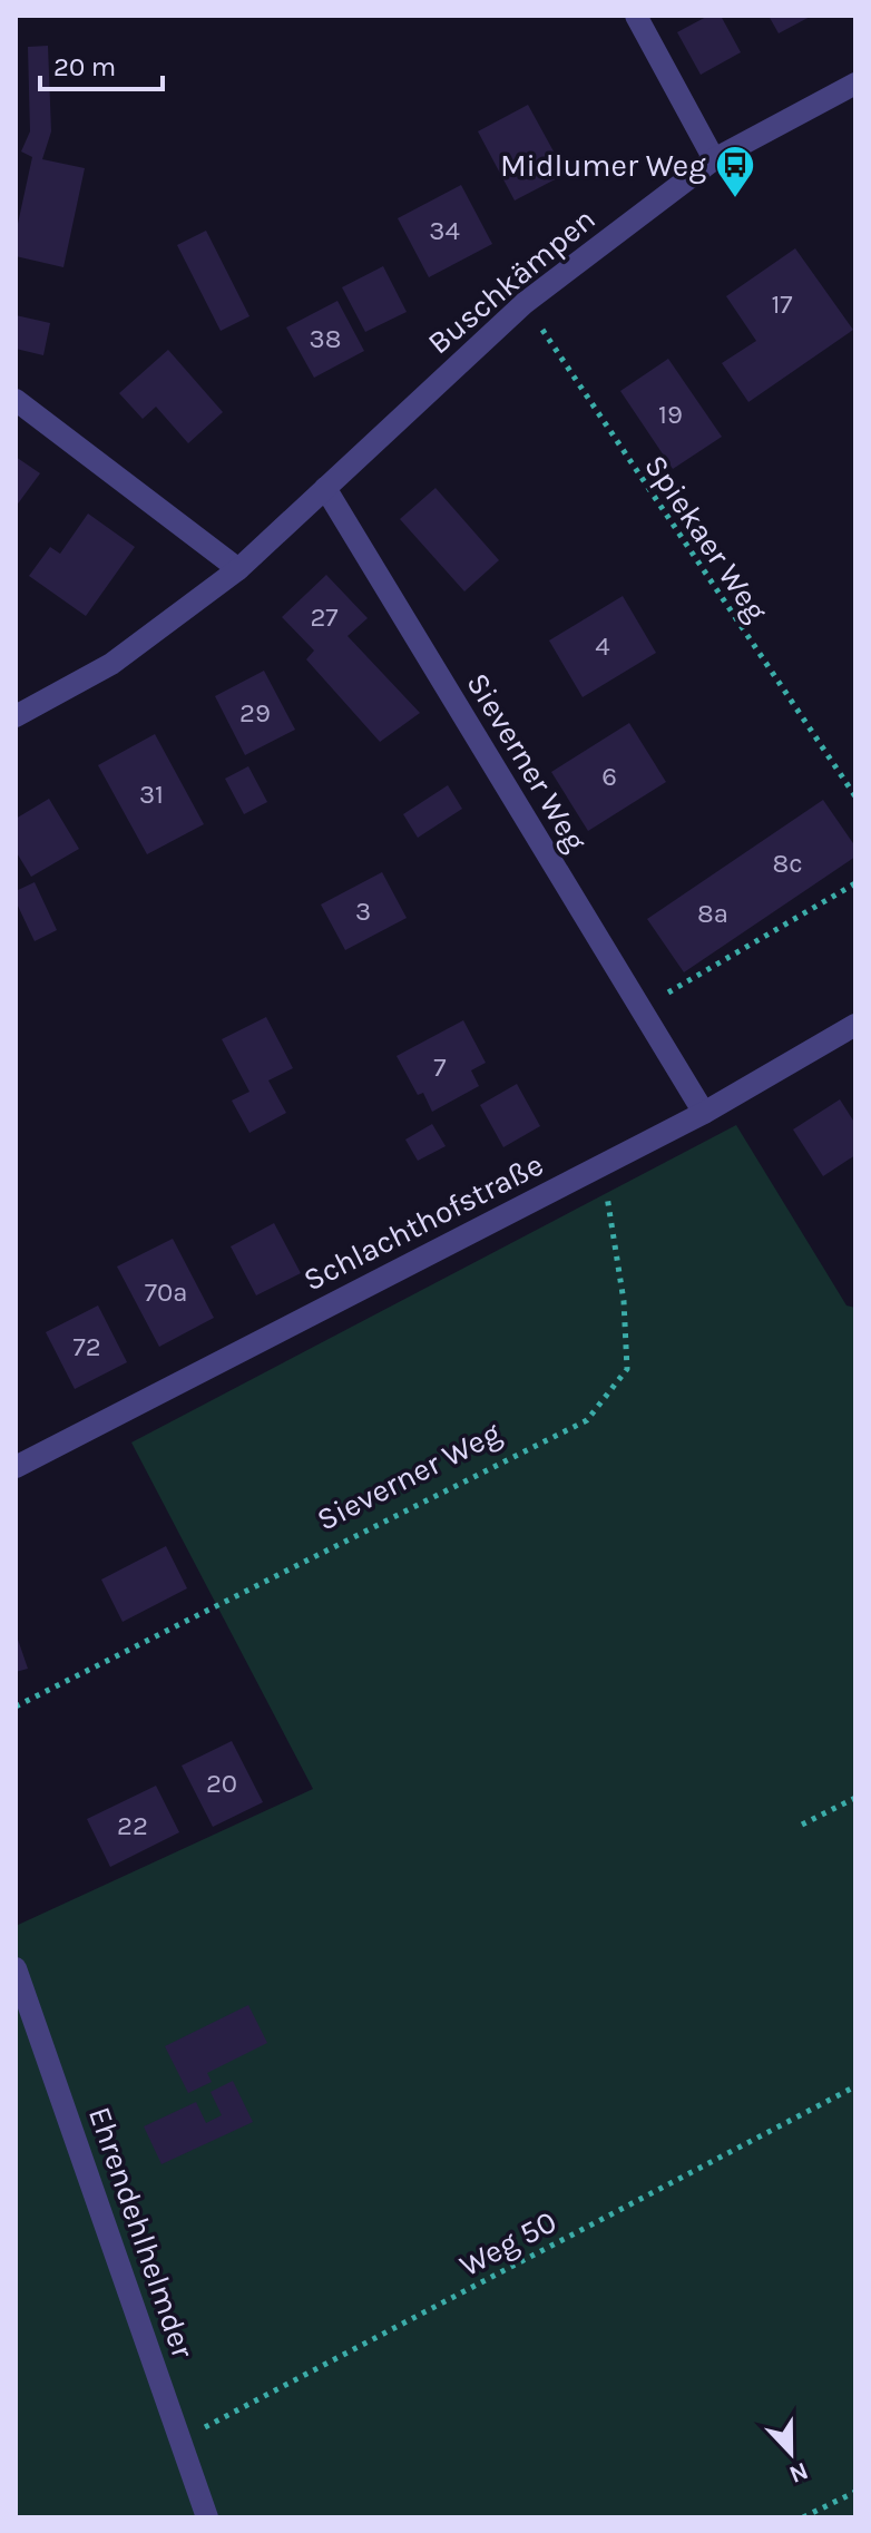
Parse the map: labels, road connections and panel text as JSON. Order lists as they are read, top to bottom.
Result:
{
  "streets": {
    "street": [
      "Buschkämpen",
      "Sieverner Weg",
      "Schlachthofstraße",
      "Ehrendehlhelmder"
    ],
    "path": ["Spiekaer Weg", "Weg 50"]
  },
  "crossings": [
    ["Buschkämpen", "Spiekaer Weg"],
    ["Buschkämpen", "Sieverner Weg"],
    ["Sieverner Weg", "Schlachthofstraße"],
    ["Ehrendehlhelmder", "Weg 50"]
  ],
  "places": {
    "bus stop": ["Midlumer Weg"]
  },
  "house_numbers": [
    "34",
    "17",
    "38",
    "19",
    "27",
    "4",
    "29",
    "6",
    "31",
    "8c",
    "3",
    "8a",
    "7",
    "70a",
    "72",
    "20",
    "22"
  ],
  "scale_bar": "20 m",
  "north": "bottom"
}
